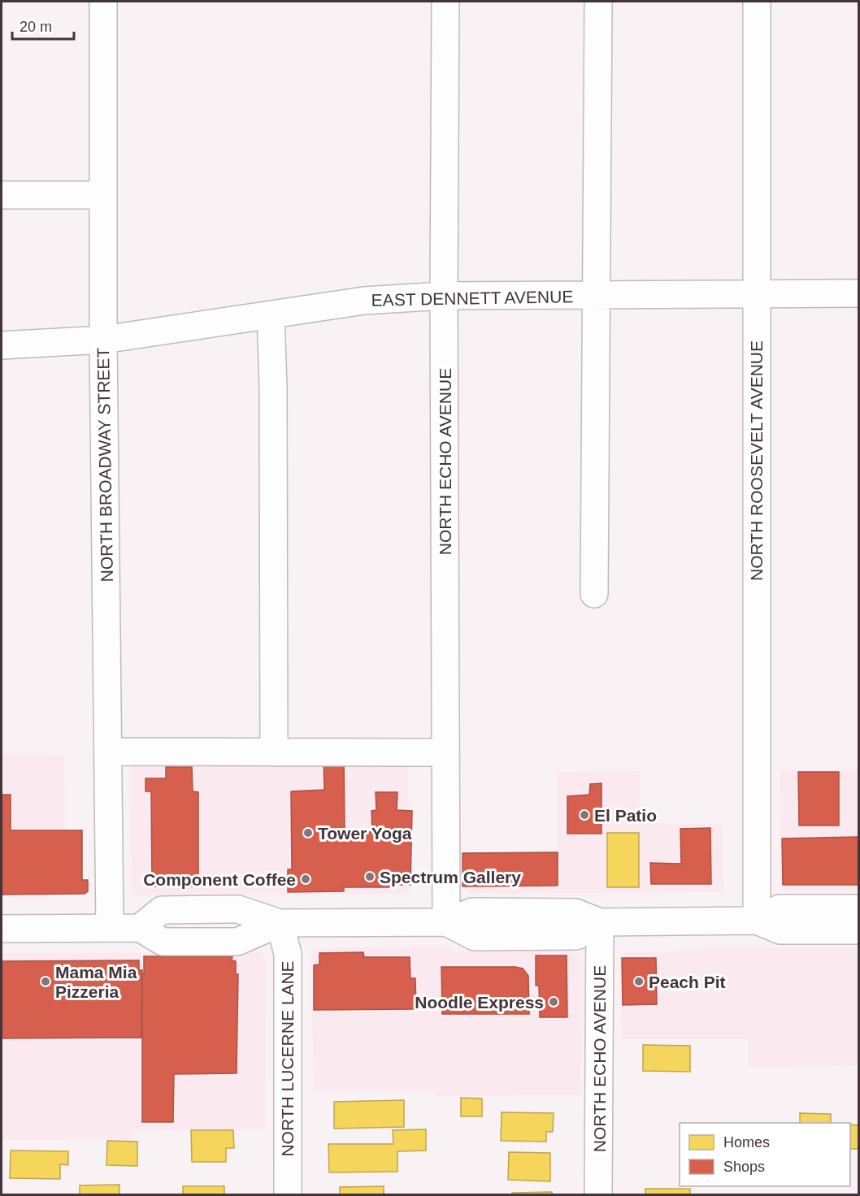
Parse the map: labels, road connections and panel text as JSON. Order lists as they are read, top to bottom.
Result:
{
  "streets": {
    "street": [
      "EAST DENNETT AVENUE",
      "NORTH ROOSEVELT AVENUE",
      "NORTH ECHO AVENUE",
      "NORTH BROADWAY STREET",
      "NORTH LUCERNE LANE"
    ]
  },
  "crossings": [
    ["EAST DENNETT AVENUE", "NORTH ROOSEVELT AVENUE"],
    ["EAST DENNETT AVENUE", "NORTH ECHO AVENUE"],
    ["EAST DENNETT AVENUE", "NORTH BROADWAY STREET"]
  ],
  "places": [
    "El Patio",
    "Tower Yoga",
    "Spectrum Gallery",
    "Component Coffee",
    "Mama Mia Pizzeria",
    "Peach Pit",
    "Noodle Express"
  ],
  "legend": ["Homes", "Shops"],
  "scale_bar": "20 m"
}
